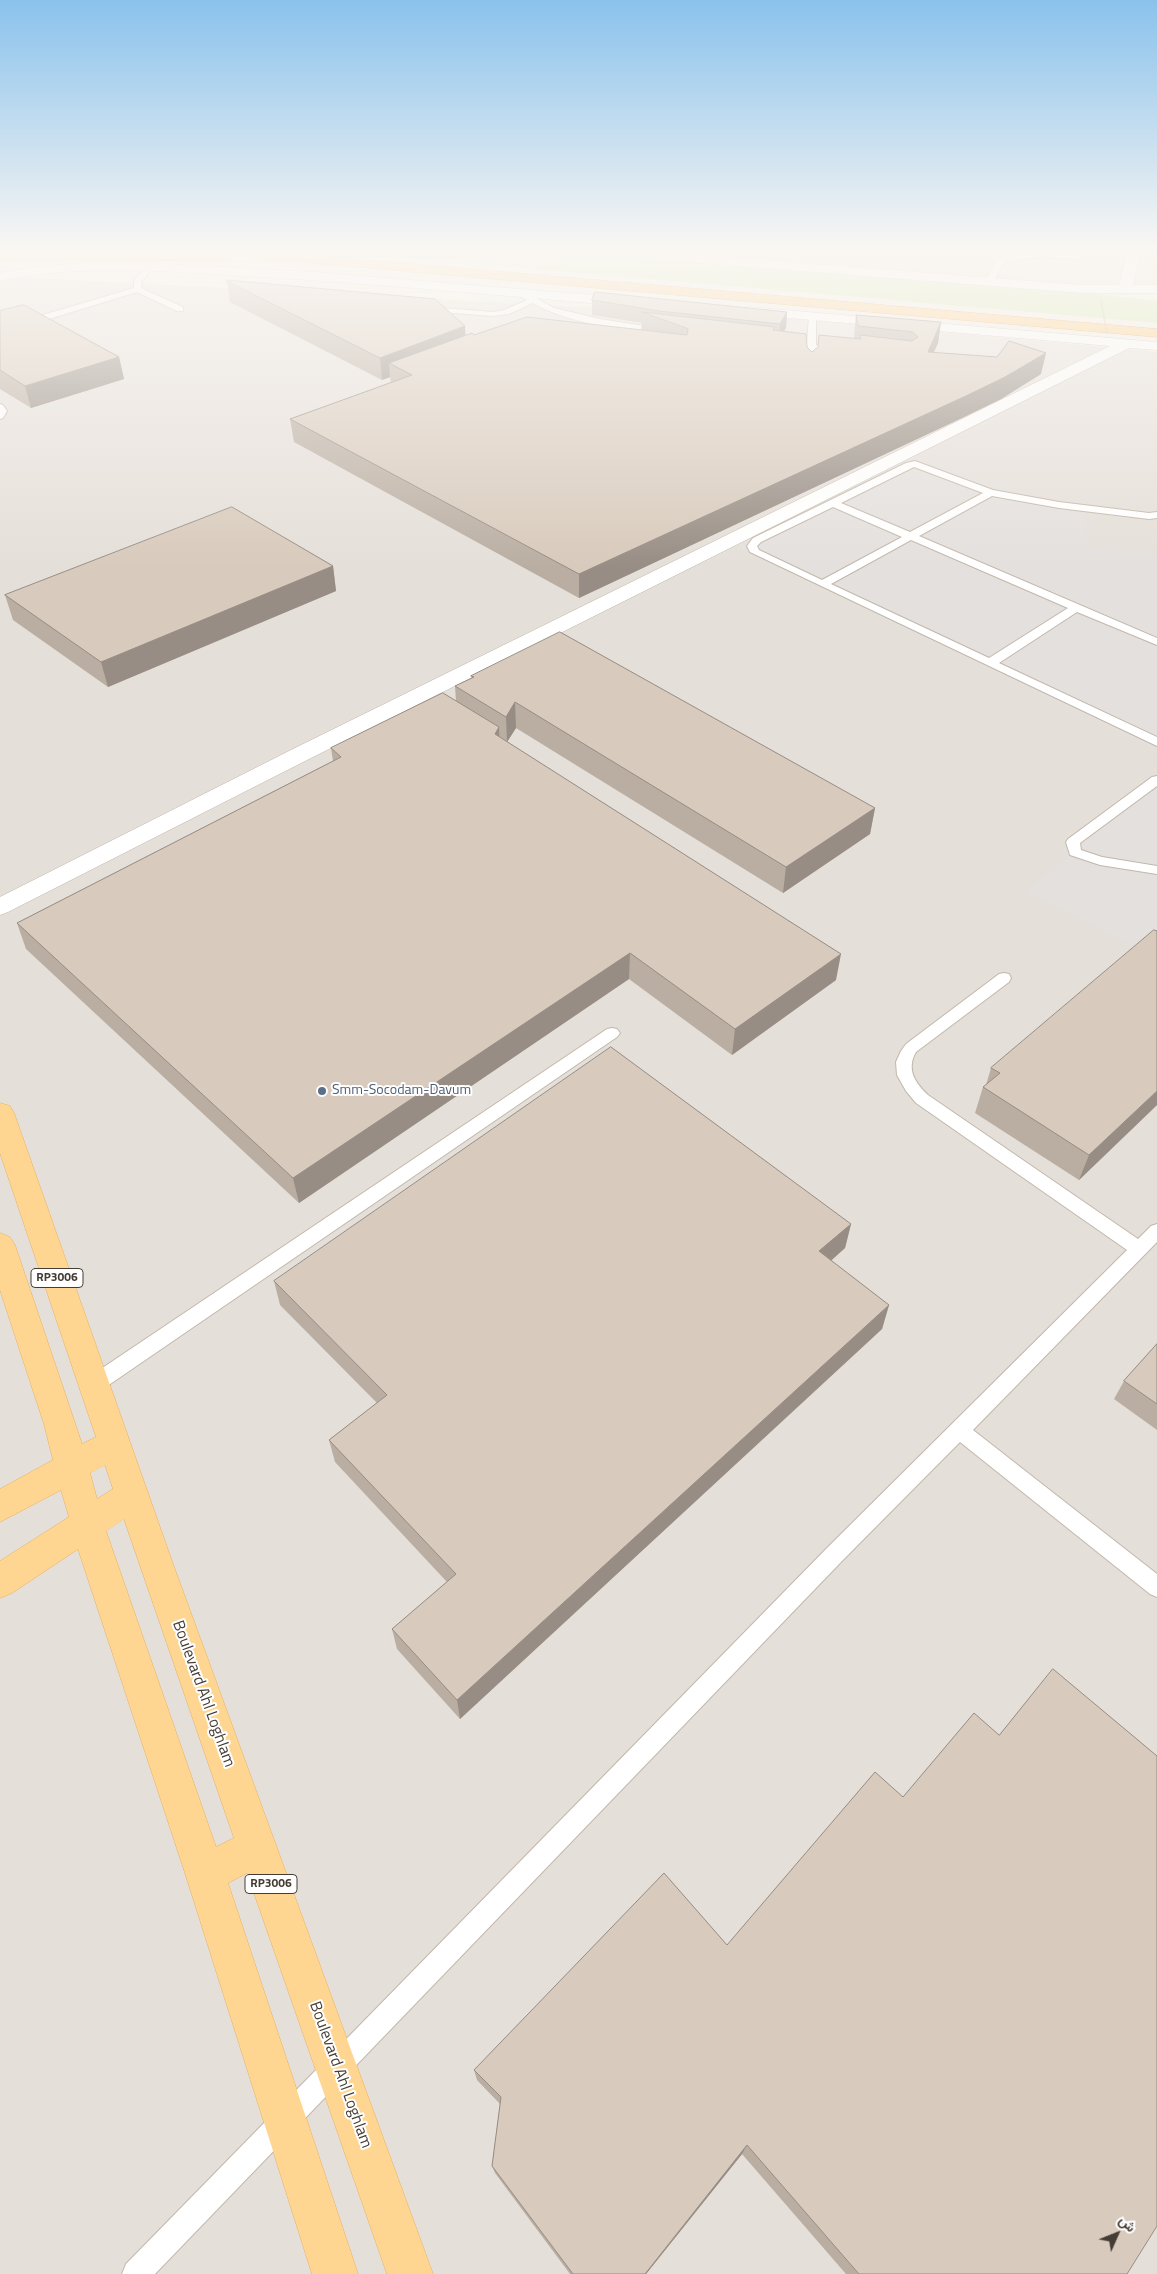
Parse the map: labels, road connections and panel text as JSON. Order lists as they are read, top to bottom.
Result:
{
  "streets": {
    "main road": ["RP3006", "Boulevard Ahl Loghlam"]
  },
  "places": ["Smm-Socodam-Davum"],
  "north": "top right"
}
